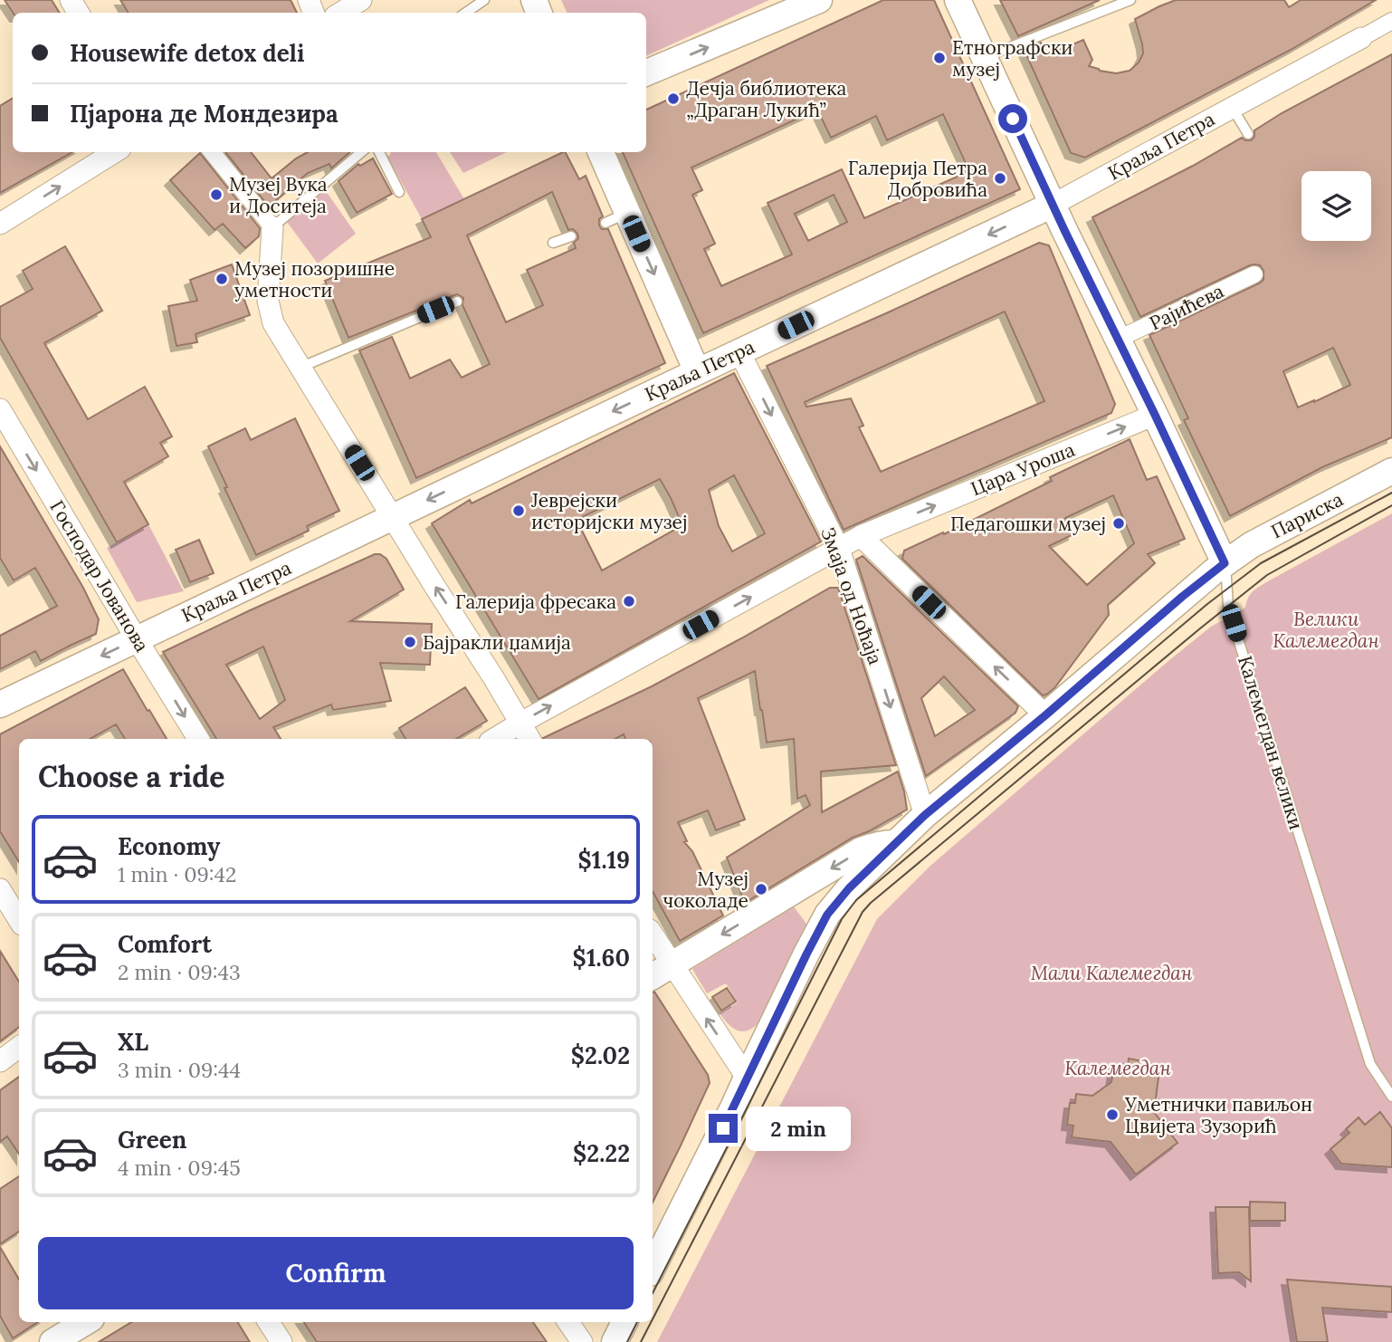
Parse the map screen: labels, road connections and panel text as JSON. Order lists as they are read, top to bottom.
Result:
{
  "streets": {
    "street": [
      "Краља Петра",
      "Рајићева",
      "Цара Уроша",
      "Париска",
      "Господар Јованова",
      "Змаја од Ноћаја"
    ],
    "lane": ["Калемегдан велики"]
  },
  "crossings": [
    ["Краља Петра", "Господар Јованова"],
    ["Краља Петра", "Змаја од Ноћаја"],
    ["Цара Уроша", "Змаја од Ноћаја"],
    ["Париска", "Змаја од Ноћаја"],
    ["Париска", "Калемегдан велики"]
  ],
  "one_way": ["Краља Петра", "Цара Уроша", "Господар Јованова"],
  "parks": ["Велики Калемегдан", "Мали Калемегдан", "Калемегдан"],
  "places": [
    "Етнографски музеј",
    "Дечја библиотека „Драган Лукић”",
    "Галерија Петра Добровића",
    "Музеј Вука и Доситеја",
    "Музеј позоришне уметности",
    "Јеврејски историјски музеј",
    "Педагошки музеј",
    "Галерија фресака",
    "Бајракли џамија",
    "Музеј чоколаде",
    "Уметнички павиљон Цвијета Зузорић"
  ],
  "page": {
    "banner": ["Housewife detox deli", "Пјарона де Мондезира"],
    "heading": "Choose a ride",
    "list": [
      {
        "name": "Economy",
        "note": "1 min · 09:42",
        "value": "$1.19"
      },
      {
        "name": "Comfort",
        "note": "2 min · 09:43",
        "value": "$1.60"
      },
      {
        "name": "XL",
        "note": "3 min · 09:44",
        "value": "$2.02"
      },
      {
        "name": "Green",
        "note": "4 min · 09:45",
        "value": "$2.22"
      }
    ],
    "bubble": "2 min",
    "buttons": "Confirm"
  }
}
